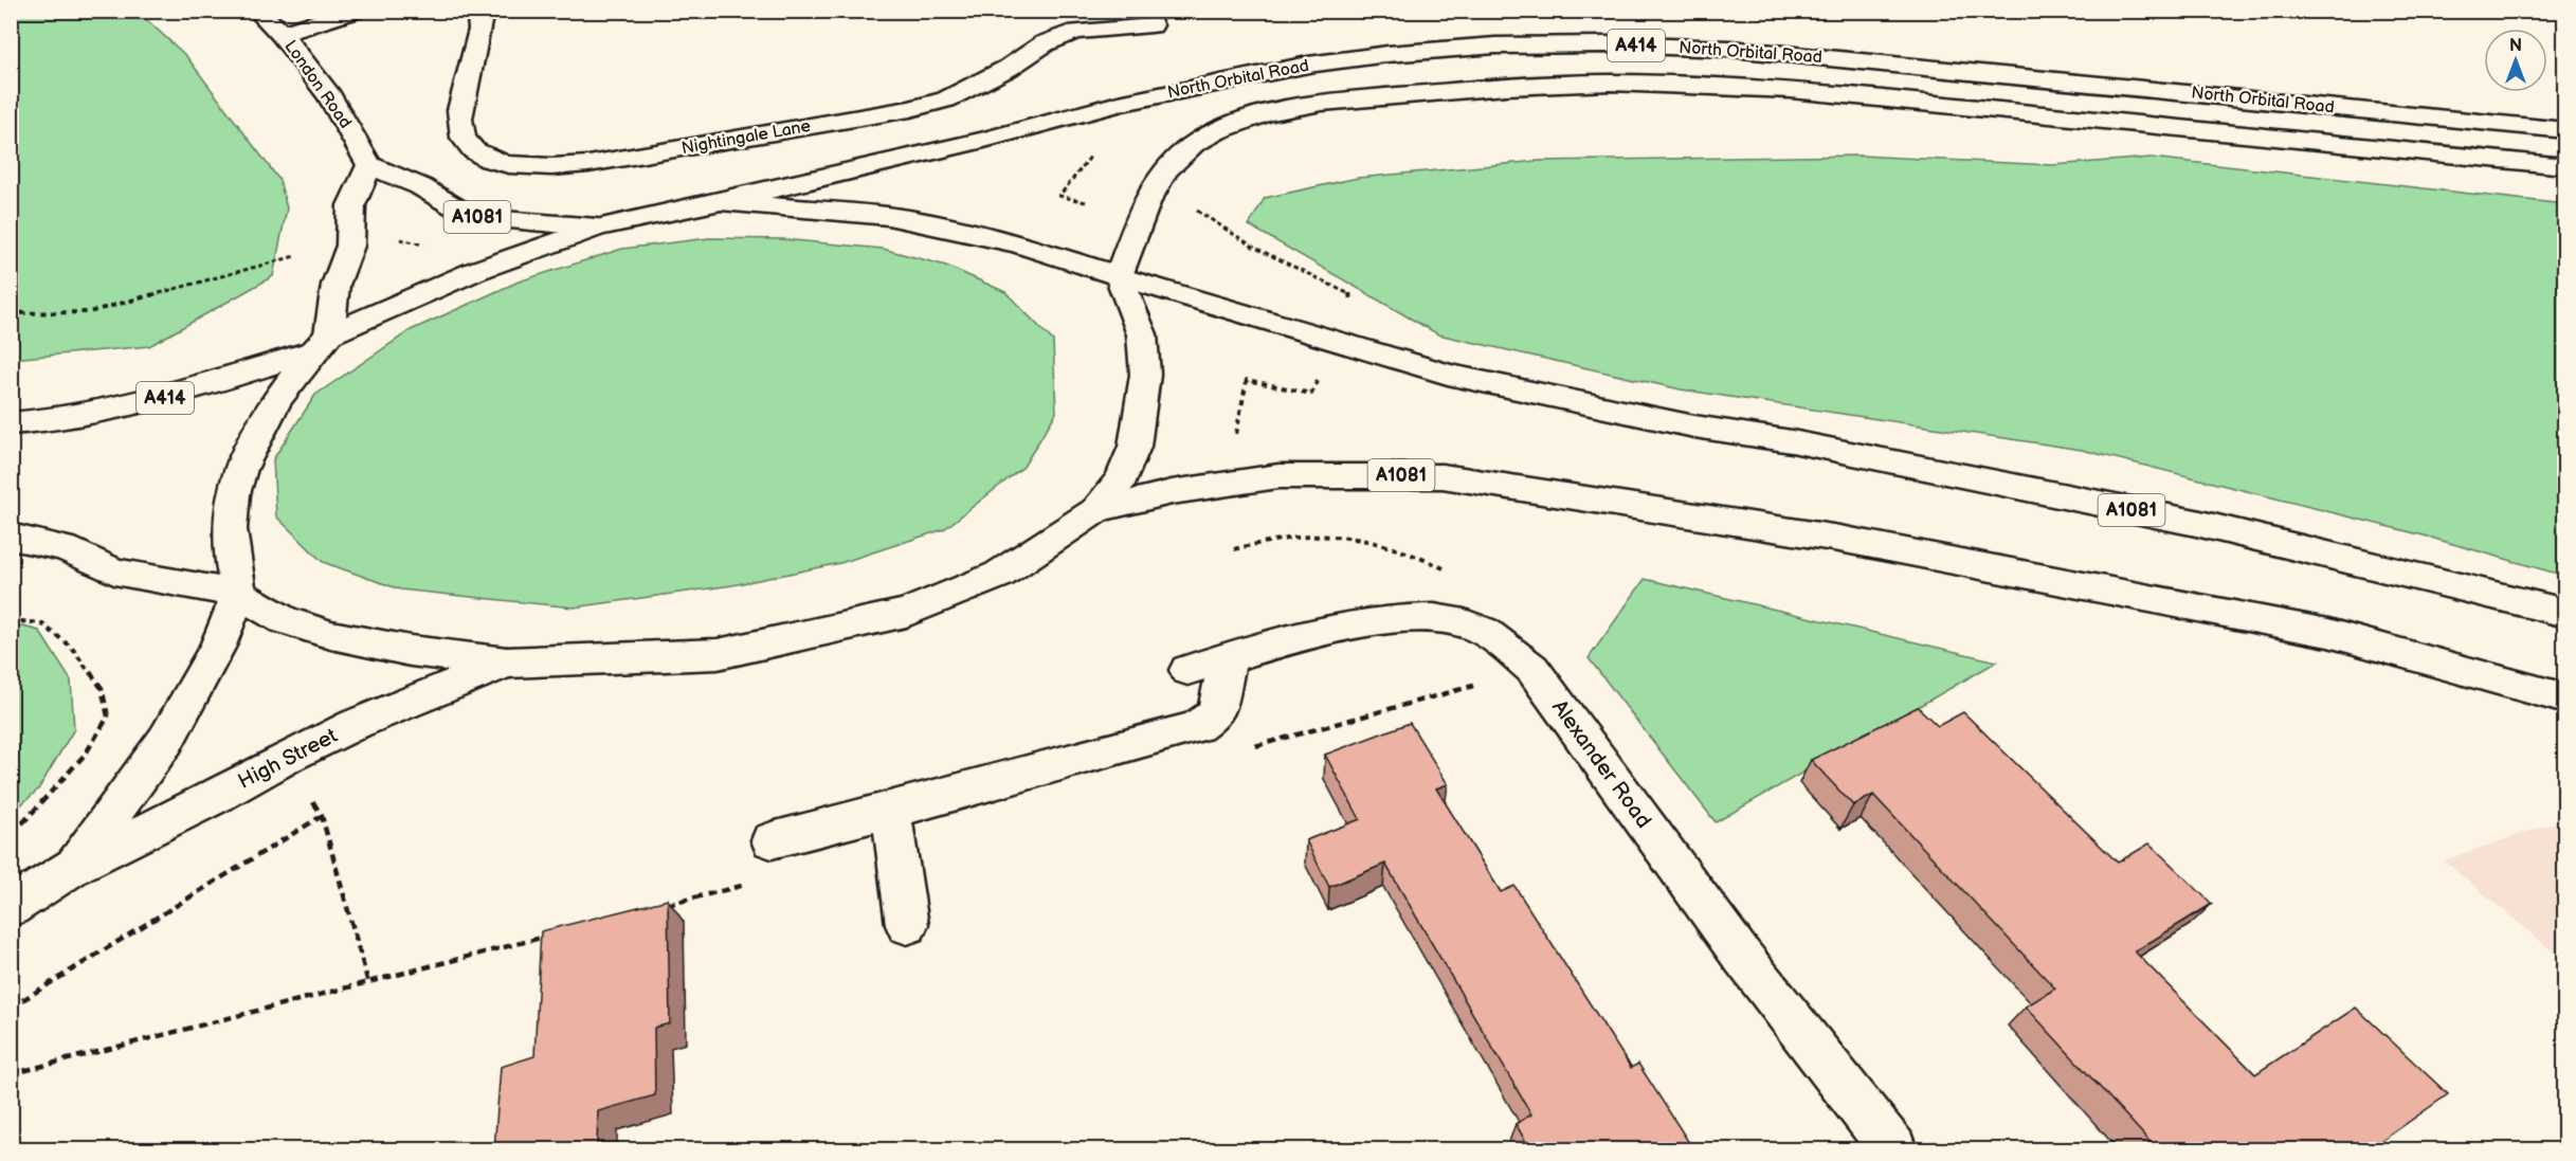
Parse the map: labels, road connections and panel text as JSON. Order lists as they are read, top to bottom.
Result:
{
  "streets": {
    "main road": [
      "A414",
      "North Orbital Road",
      "London Road",
      "Nightingale Lane",
      "A1081",
      "High Street",
      "Alexander Road"
    ]
  },
  "crossings": [
    ["North Orbital Road", "A1081"],
    ["London Road", "A1081"]
  ],
  "north": "top"
}
